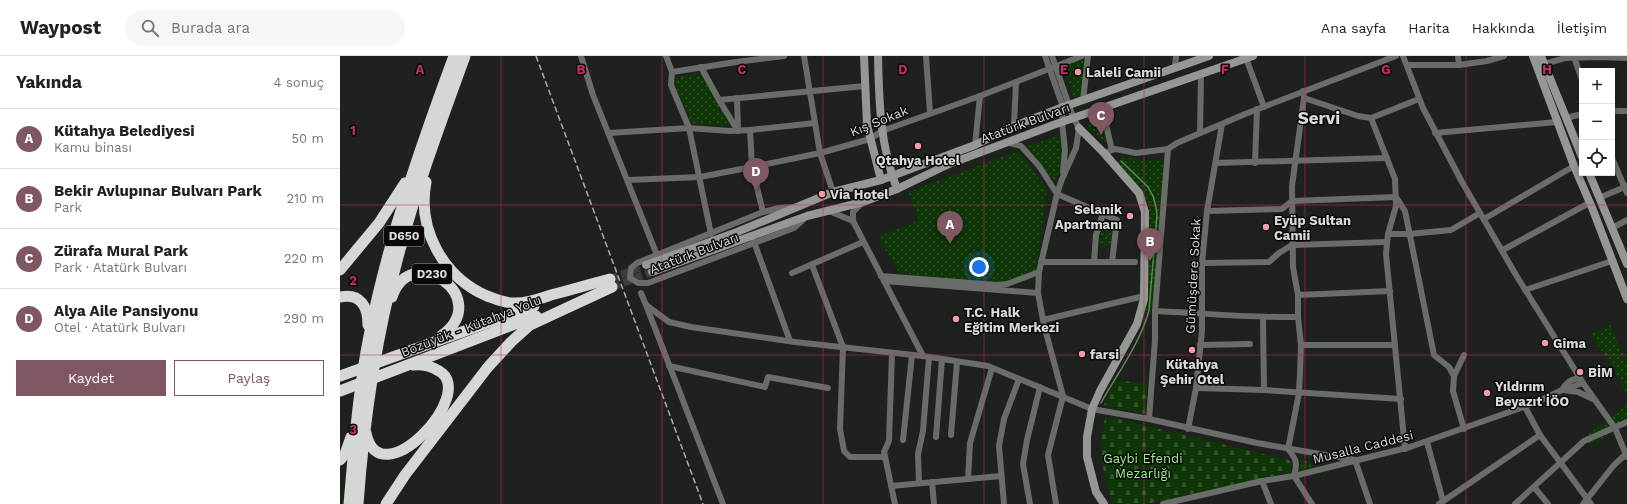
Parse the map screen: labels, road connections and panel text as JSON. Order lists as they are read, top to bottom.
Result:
{
  "streets": {
    "highway": ["D650", "D230", "Bozüyük - Kütahya Yolu"],
    "main road": ["Atatürk Bulvarı"],
    "street": ["Kış Sokak", "Gümüşdere Sokak", "Musalla Caddesi"]
  },
  "crossings": [
    ["D650", "D230"],
    ["D230", "Bozüyük - Kütahya Yolu"]
  ],
  "districts": ["Servi"],
  "parks": ["Gaybi Efendi Mezarlığı"],
  "places": [
    "Laleli Camii",
    "Qtahya Hotel",
    "Via Hotel",
    "Selanik Apartmanı",
    "Eyüp Sultan Camii",
    "T.C. Halk Eğitim Merkezi",
    "Gima",
    "Kütahya Şehir Otel",
    "farsi",
    "BİM",
    "Yıldırım Beyazıt İÖO"
  ],
  "page": {
    "header": "Waypost",
    "search": "Burada ara",
    "nav": [
      "Ana sayfa",
      "Harita",
      "Hakkında",
      "İletişim"
    ],
    "heading": ["Yakında", "4 sonuç"],
    "map_buttons": ["+", "−"],
    "pins": [
      "C",
      "D",
      "A",
      "B"
    ],
    "list": [
      {
        "mark": "A",
        "name": "Kütahya Belediyesi",
        "note": "Kamu binası",
        "value": "50 m"
      },
      {
        "mark": "B",
        "name": "Bekir Avlupınar Bulvarı Park",
        "note": "Park",
        "value": "210 m"
      },
      {
        "mark": "C",
        "name": "Zürafa Mural Park",
        "note": "Park · Atatürk Bulvarı",
        "value": "220 m"
      },
      {
        "mark": "D",
        "name": "Alya Aile Pansiyonu",
        "note": "Otel · Atatürk Bulvarı",
        "value": "290 m"
      }
    ],
    "buttons": ["Kaydet", "Paylaş"]
  },
  "grid": {
    "columns": [
      "A",
      "B",
      "C",
      "D",
      "E",
      "F",
      "G",
      "H"
    ],
    "rows": ["1", "2", "3"]
  }
}
